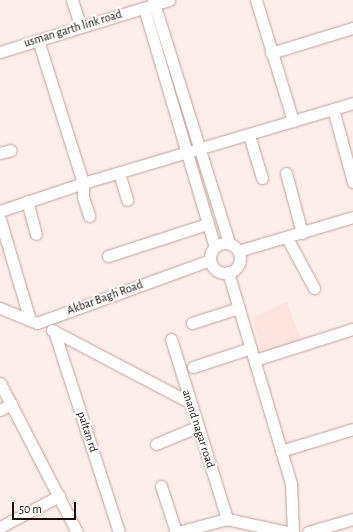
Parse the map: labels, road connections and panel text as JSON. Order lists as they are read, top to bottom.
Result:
{
  "streets": {
    "street": [
      "usman garth link road",
      "Akbar Bagh Road",
      "anand nagar road",
      "paltan rd"
    ]
  },
  "scale_bar": "50 m"
}
